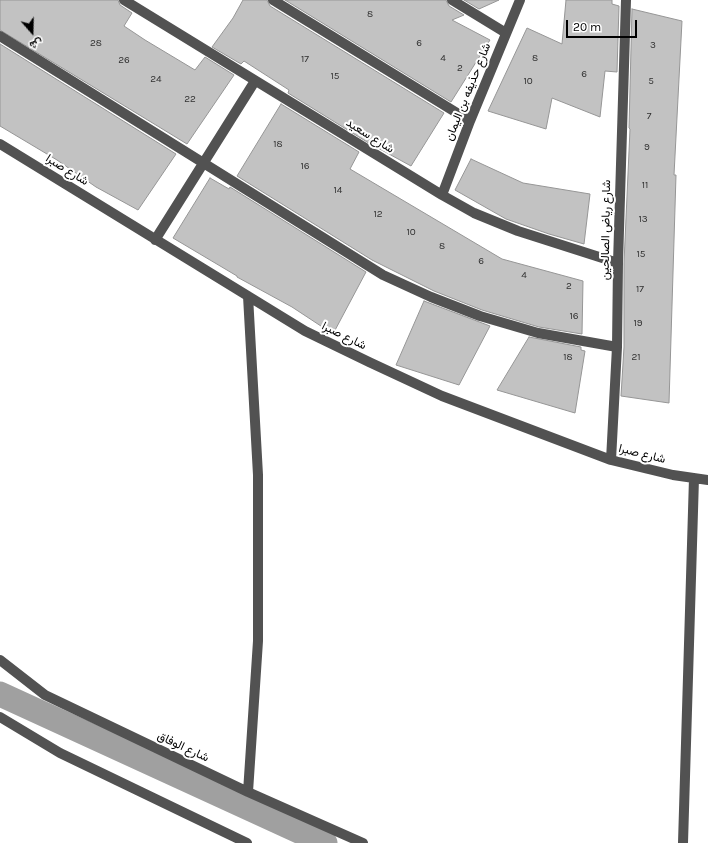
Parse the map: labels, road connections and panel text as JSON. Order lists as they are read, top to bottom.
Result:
{
  "streets": {
    "street": [
      "شارع حذيفه بن اليمان",
      "شارع سعيد",
      "شارع صبرا",
      "شارع رياض الصالحين",
      "شارع الوفاق"
    ]
  },
  "crossings": [
    ["شارع حذيفه بن اليمان", "شارع سعيد"],
    ["شارع سعيد", "شارع رياض الصالحين"],
    ["شارع صبرا", "شارع رياض الصالحين"]
  ],
  "house_numbers": [
    "8",
    "28",
    "6",
    "3",
    "4",
    "8",
    "17",
    "26",
    "2",
    "6",
    "15",
    "24",
    "10",
    "5",
    "22",
    "7",
    "18",
    "9",
    "16",
    "11",
    "14",
    "12",
    "13",
    "10",
    "8",
    "15",
    "6",
    "4",
    "2",
    "17",
    "16",
    "19",
    "18",
    "21"
  ],
  "scale_bar": "20 m",
  "north": "bottom"
}
